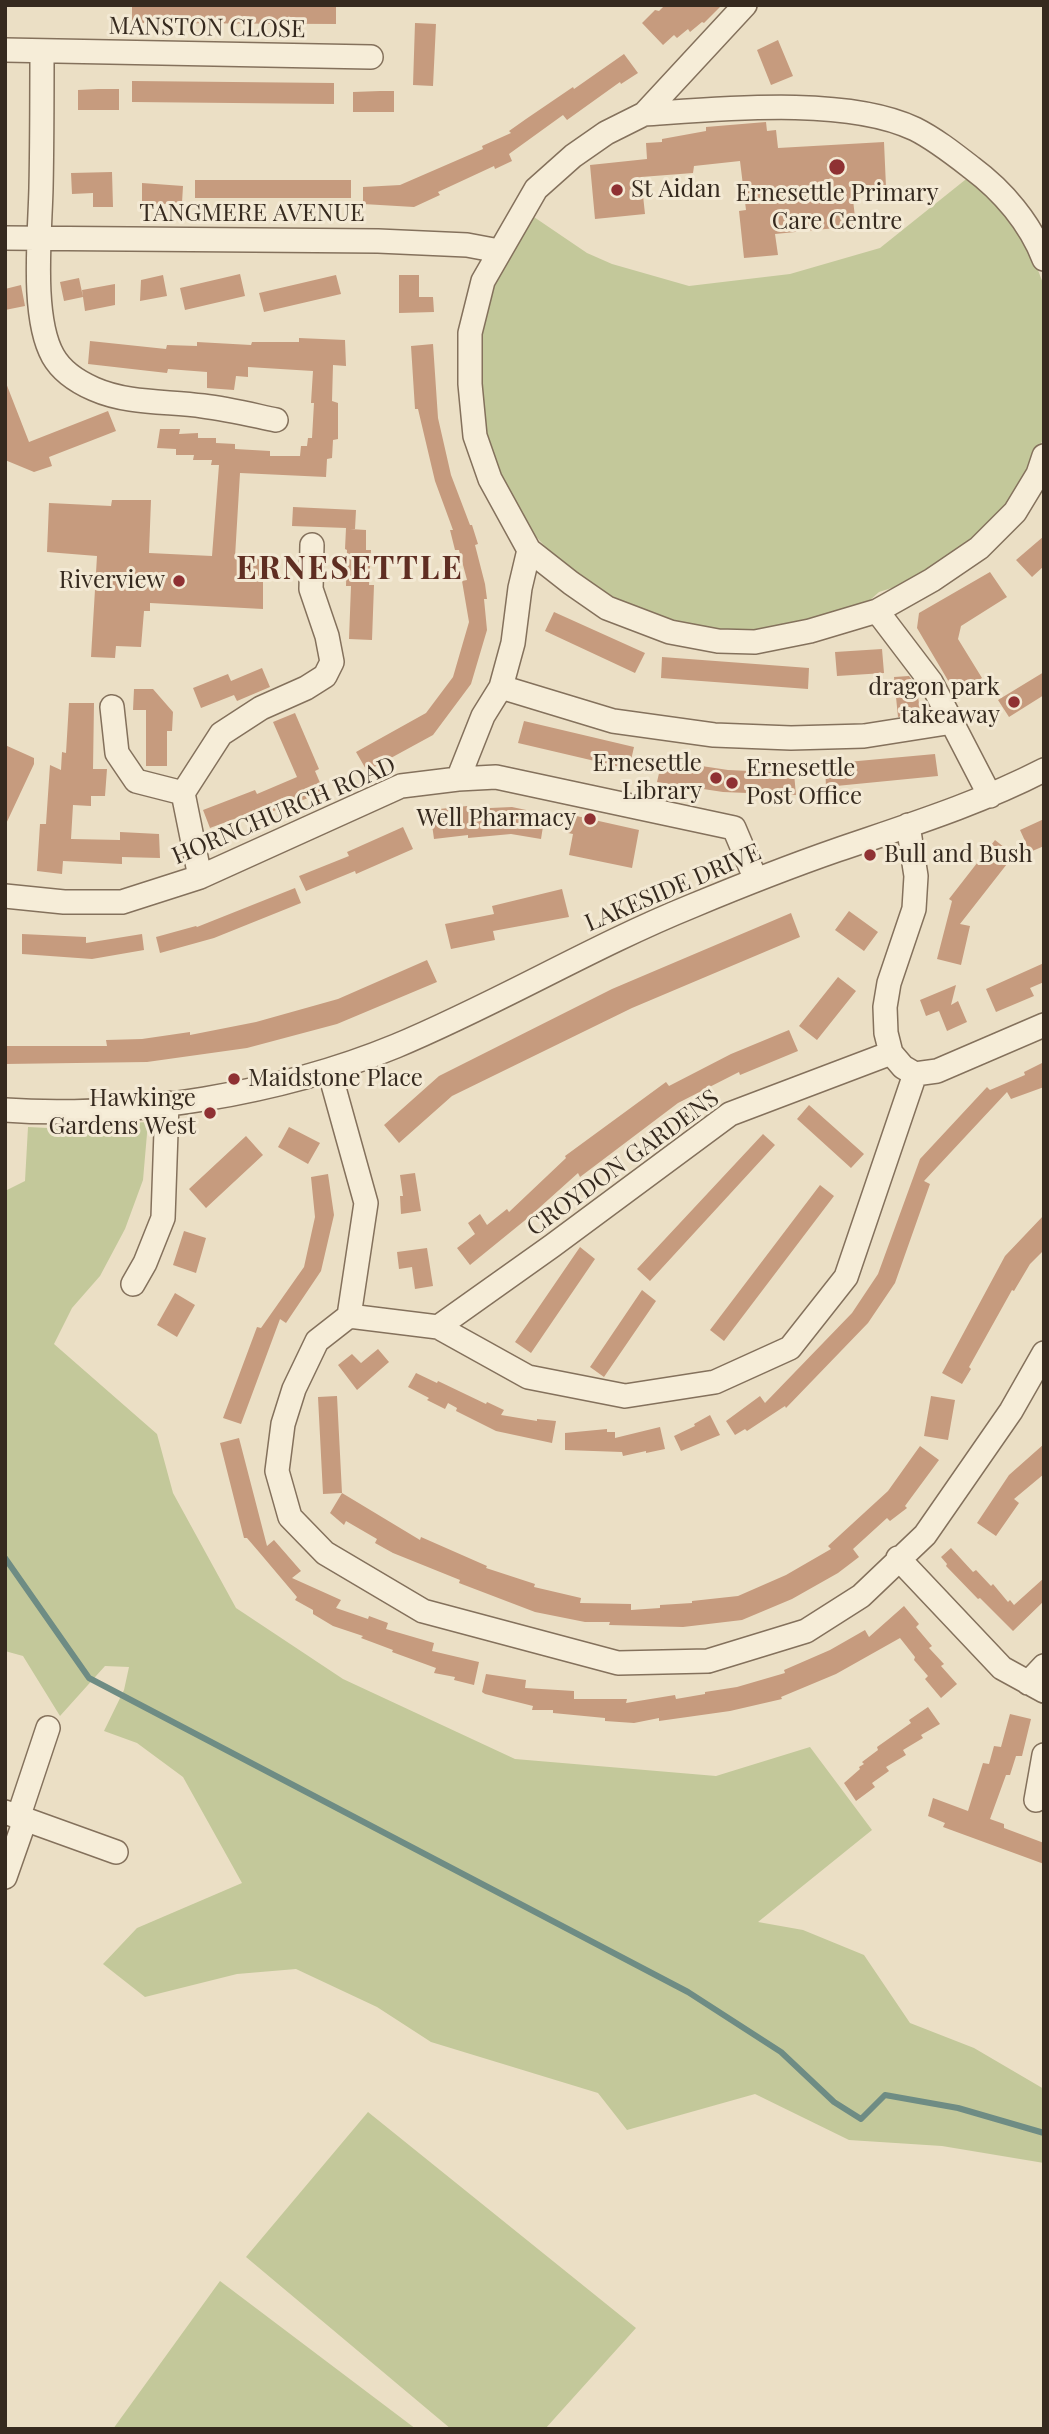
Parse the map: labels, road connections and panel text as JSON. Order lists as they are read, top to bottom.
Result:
{
  "streets": {
    "street": [
      "MANSTON CLOSE",
      "TANGMERE AVENUE",
      "HORNCHURCH ROAD",
      "LAKESIDE DRIVE",
      "CROYDON GARDENS"
    ]
  },
  "crossings": [
    ["HORNCHURCH ROAD", "LAKESIDE DRIVE"]
  ],
  "districts": ["ERNESETTLE"],
  "places": [
    "Ernesettle Primary Care Centre",
    "St Aidan",
    "Riverview",
    "dragon park takeaway",
    "Ernesettle Library",
    "Ernesettle Post Office",
    "Well Pharmacy",
    "Bull and Bush",
    "Maidstone Place",
    "Hawkinge Gardens West"
  ]
}
